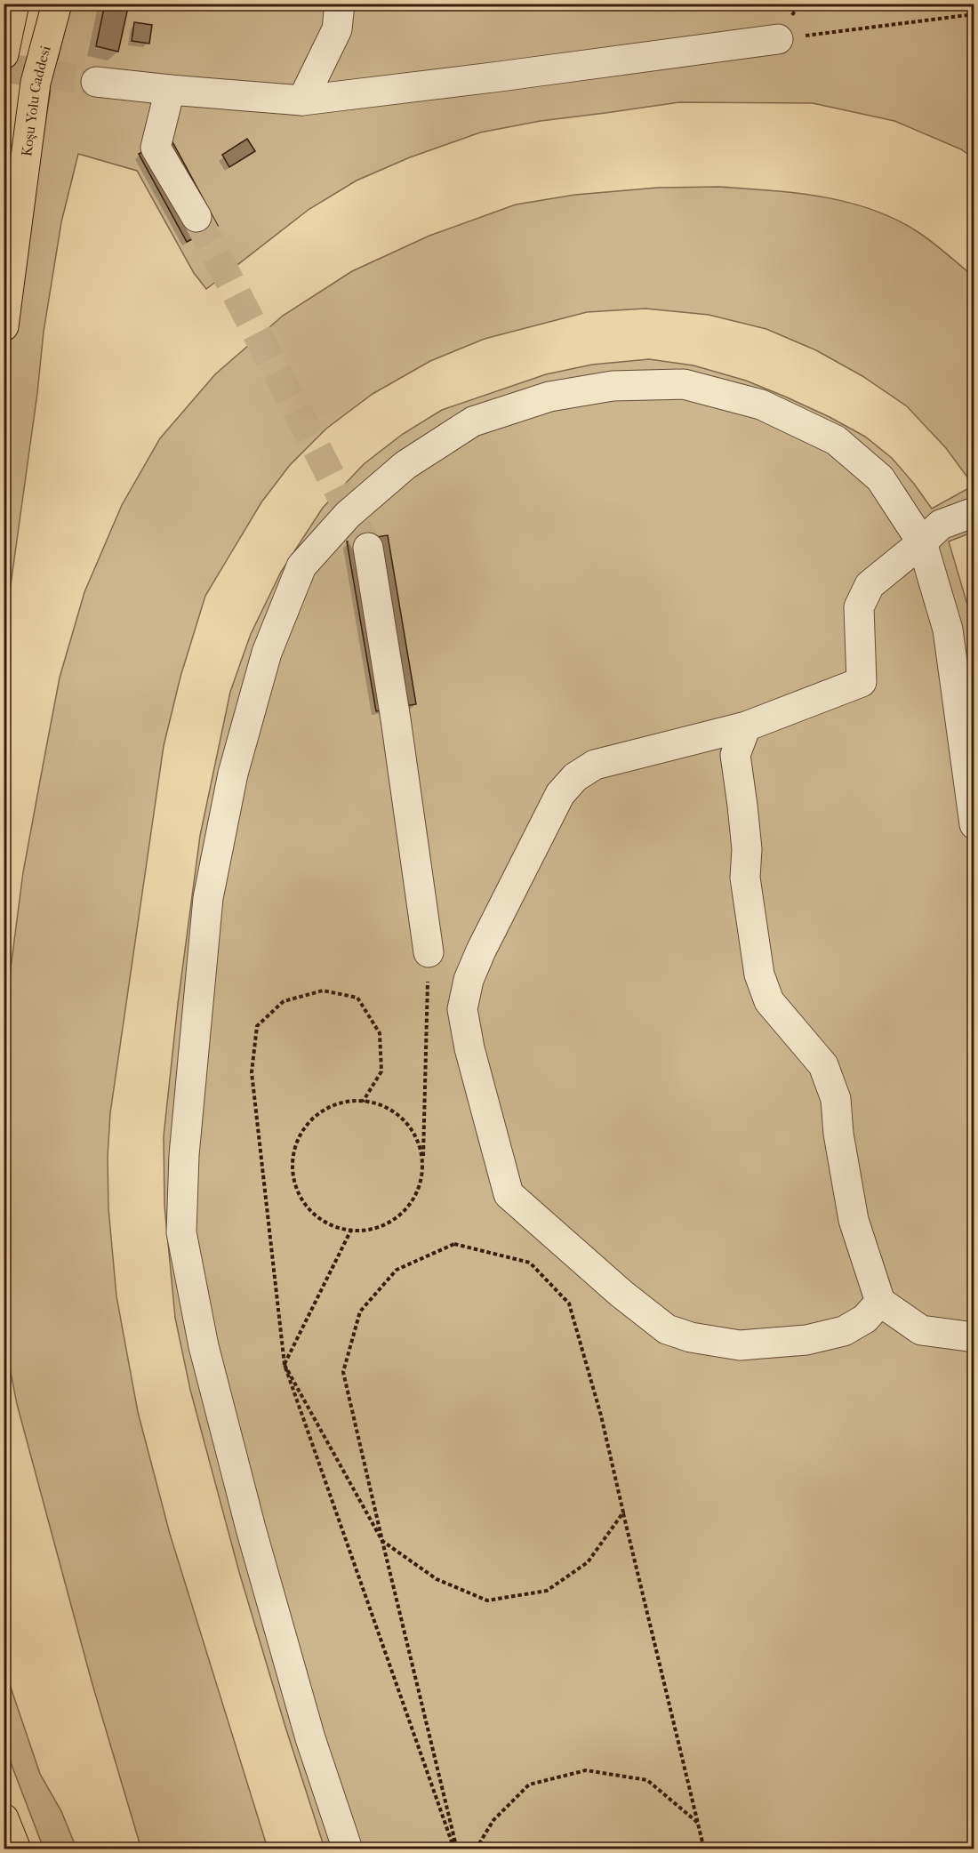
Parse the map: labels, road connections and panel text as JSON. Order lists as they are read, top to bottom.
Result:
{
  "streets": {
    "main road": ["Koşu Yolu Caddesi"]
  }
}
